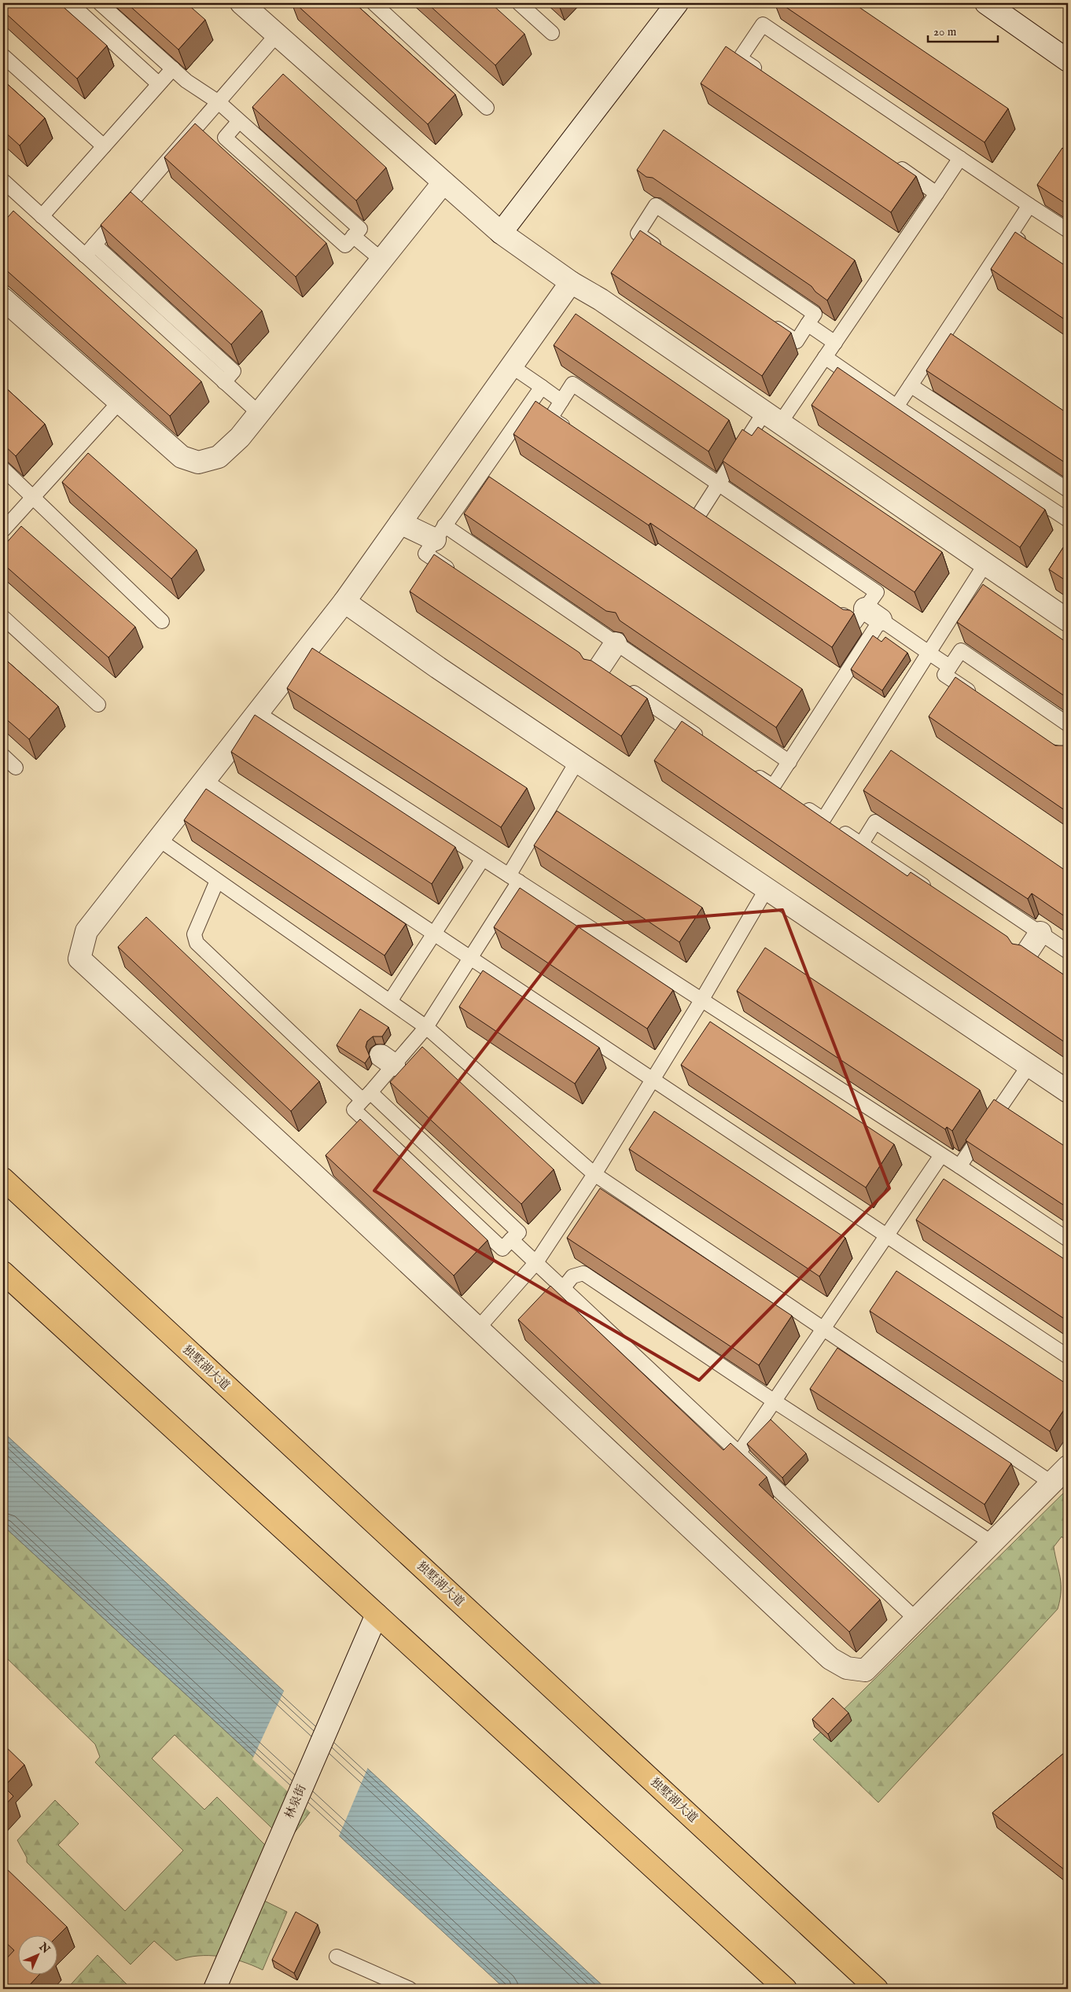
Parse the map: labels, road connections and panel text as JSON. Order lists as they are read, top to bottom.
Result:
{
  "streets": {
    "main road": ["独墅湖大道"],
    "street": ["林泉街"]
  },
  "scale_bar": "20 m",
  "north": "top right"
}
